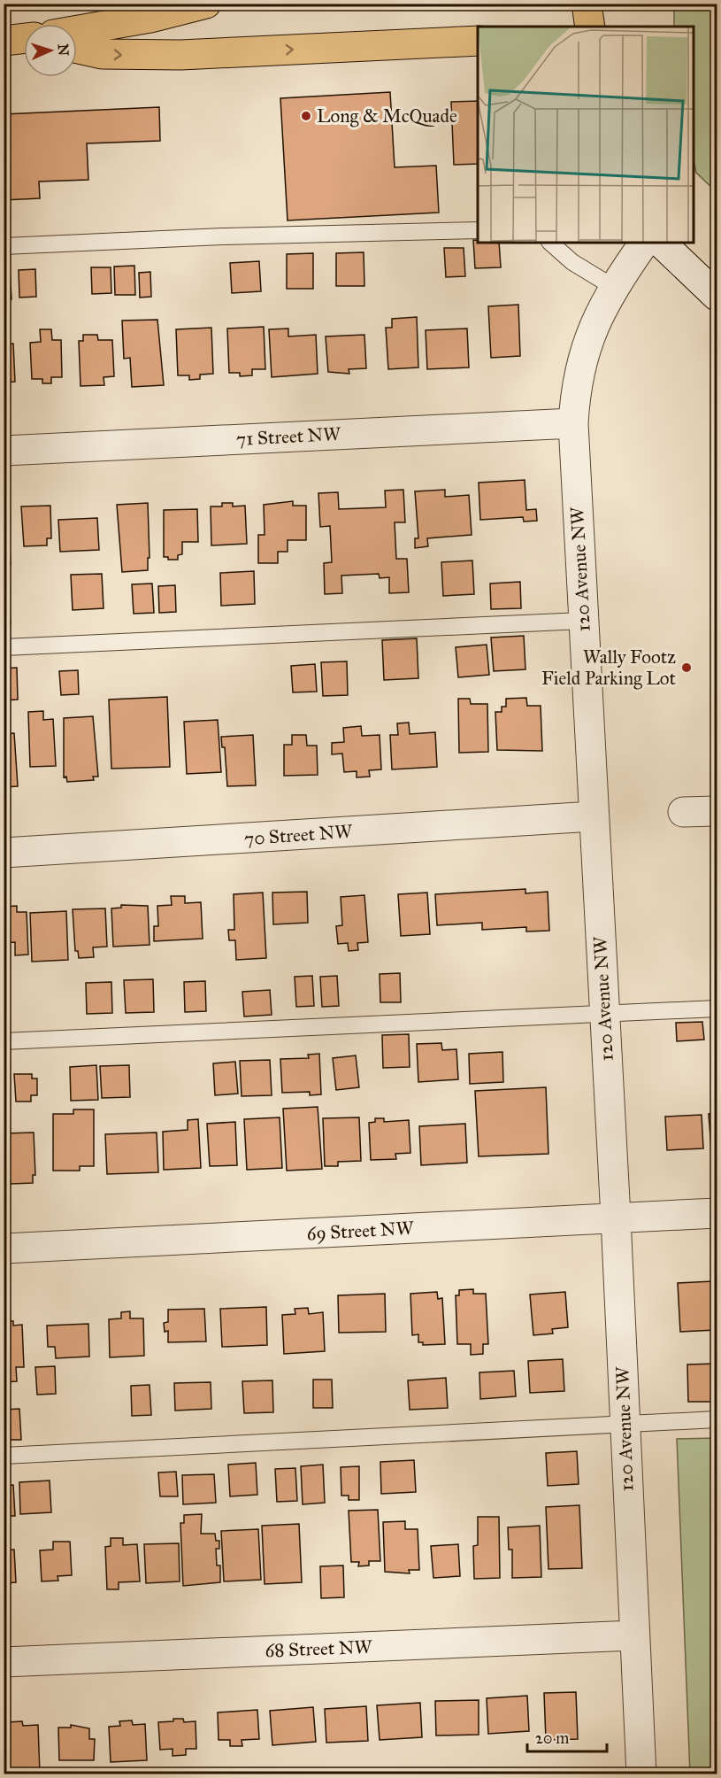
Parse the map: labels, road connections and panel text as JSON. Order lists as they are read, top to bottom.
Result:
{
  "streets": {
    "street": [
      "71 Street NW",
      "120 Avenue NW",
      "70 Street NW",
      "69 Street NW",
      "68 Street NW"
    ]
  },
  "crossings": [
    ["71 Street NW", "120 Avenue NW"],
    ["120 Avenue NW", "70 Street NW"],
    ["120 Avenue NW", "69 Street NW"],
    ["120 Avenue NW", "68 Street NW"]
  ],
  "places": ["Long & McQuade", "Wally Footz Field Parking Lot"],
  "scale_bar": "20 m",
  "north": "right"
}
